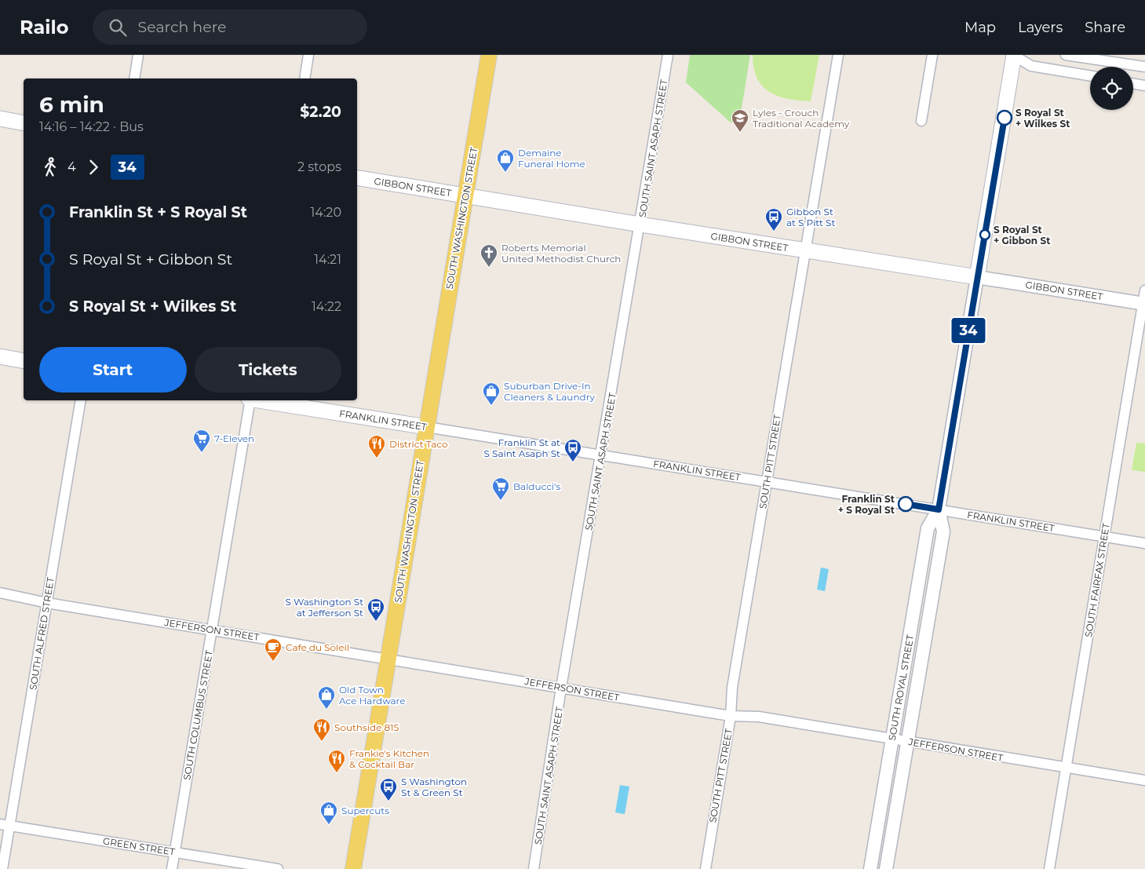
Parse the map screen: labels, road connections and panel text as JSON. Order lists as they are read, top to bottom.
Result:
{
  "streets": {
    "main road": [
      "GIBBON STREET",
      "SOUTH WASHINGTON STREET",
      "FRANKLIN STREET",
      "SOUTH ROYAL STREET"
    ],
    "street": [
      "SOUTH SAINT ASAPH STREET",
      "SOUTH PITT STREET",
      "SOUTH FAIRFAX STREET",
      "JEFFERSON STREET",
      "SOUTH ALFRED STREET",
      "SOUTH COLUMBUS STREET",
      "GREEN STREET"
    ]
  },
  "crossings": [
    ["SOUTH SAINT ASAPH STREET", "GIBBON STREET"],
    ["SOUTH SAINT ASAPH STREET", "FRANKLIN STREET"],
    ["SOUTH SAINT ASAPH STREET", "JEFFERSON STREET"],
    ["GIBBON STREET", "SOUTH WASHINGTON STREET"],
    ["GIBBON STREET", "SOUTH PITT STREET"],
    ["GIBBON STREET", "SOUTH FAIRFAX STREET"],
    ["GIBBON STREET", "SOUTH ROYAL STREET"],
    ["SOUTH WASHINGTON STREET", "FRANKLIN STREET"],
    ["SOUTH WASHINGTON STREET", "JEFFERSON STREET"],
    ["FRANKLIN STREET", "SOUTH PITT STREET"],
    ["FRANKLIN STREET", "SOUTH FAIRFAX STREET"],
    ["FRANKLIN STREET", "SOUTH ROYAL STREET"],
    ["SOUTH PITT STREET", "JEFFERSON STREET"],
    ["SOUTH FAIRFAX STREET", "JEFFERSON STREET"],
    ["JEFFERSON STREET", "SOUTH ALFRED STREET"],
    ["JEFFERSON STREET", "SOUTH ROYAL STREET"],
    ["JEFFERSON STREET", "SOUTH COLUMBUS STREET"],
    ["SOUTH ALFRED STREET", "GREEN STREET"],
    ["SOUTH COLUMBUS STREET", "GREEN STREET"]
  ],
  "places": {
    "other": ["S Royal St + Wilkes St", "S Royal St + Gibbon St", "Franklin St + S Royal St"],
    "school or university": ["Lyles - Crouch Traditional Academy"],
    "shop": [
      "Demaine Funeral Home",
      "Suburban Drive-In Cleaners & Laundry",
      "Old Town Ace Hardware",
      "Supercuts"
    ],
    "bus stop": [
      "Gibbon St at S Pitt St",
      "Franklin St at S Saint Asaph St",
      "S Washington St at Jefferson St",
      "S Washington St & Green St"
    ],
    "church": ["Roberts Memorial United Methodist Church"],
    "supermarket": ["7-Eleven", "Balducci's"],
    "restaurant": ["District Taco", "Southside 815", "Frankie's Kitchen & Cocktail Bar"],
    "cafe": ["Cafe du Soleil"]
  },
  "lines": ["bus line 34"],
  "page": {
    "header": "Railo",
    "search": "Search here",
    "nav": ["Map", "Layers", "Share"],
    "on_map": "34",
    "heading": ["6 min", "14:16 – 14:22 · Bus", "$2.20"],
    "legs": ["4", "34", "2 stops"],
    "list": [
      {
        "name": "Franklin St + S Royal St",
        "value": "14:20"
      },
      {
        "name": "S Royal St + Gibbon St",
        "value": "14:21"
      },
      {
        "name": "S Royal St + Wilkes St",
        "value": "14:22"
      }
    ],
    "buttons": ["Start", "Tickets"]
  }
}
